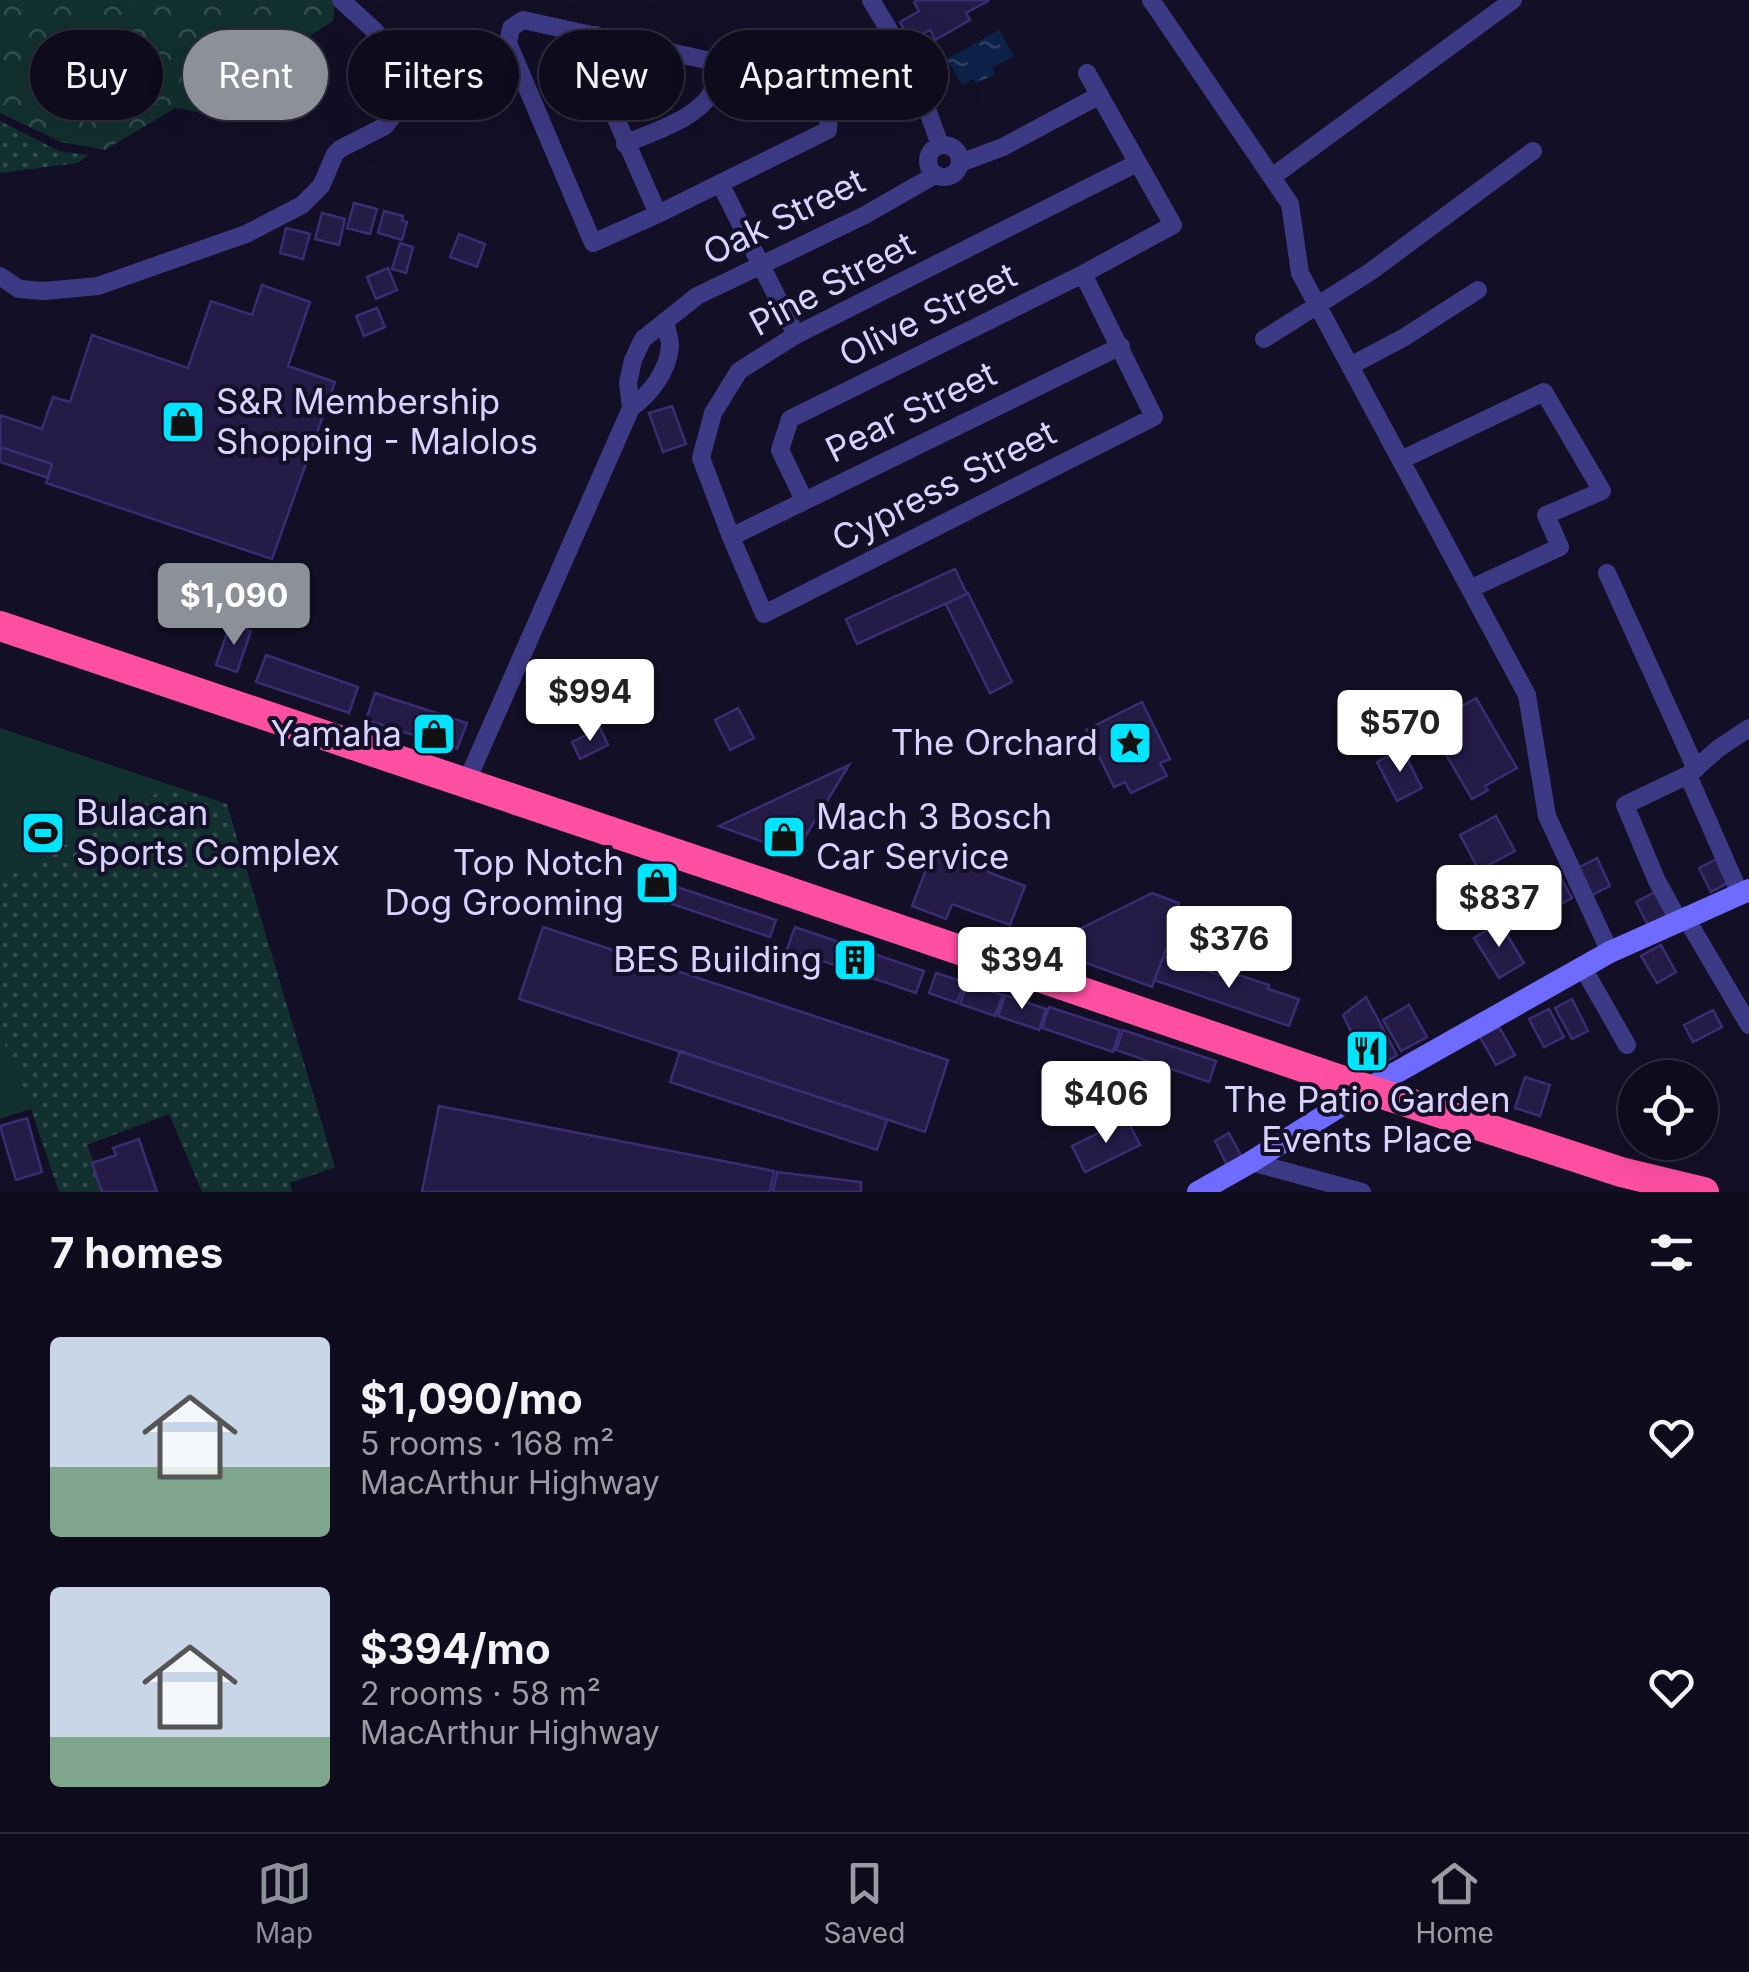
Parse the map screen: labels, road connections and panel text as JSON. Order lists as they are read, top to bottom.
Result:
{
  "streets": {
    "street": [
      "Oak Street",
      "Pine Street",
      "Olive Street",
      "Pear Street",
      "Cypress Street"
    ]
  },
  "crossings": [
    ["Pine Street", "Olive Street"],
    ["Pine Street", "Pear Street"],
    ["Pine Street", "Cypress Street"],
    ["Olive Street", "Pear Street"],
    ["Pear Street", "Cypress Street"]
  ],
  "places": {
    "shop": [
      "S&R Membership Shopping - Malolos",
      "Yamaha",
      "Mach 3 Bosch Car Service",
      "Top Notch Dog Grooming"
    ],
    "place": ["The Orchard"],
    "sports": ["Bulacan Sports Complex"],
    "building": ["BES Building"],
    "restaurant": ["The Patio Garden Events Place"]
  },
  "page": {
    "chip": [
      "Buy",
      "Rent",
      "Filters",
      "New",
      "Apartment"
    ],
    "price": [
      "$1,090",
      "$994",
      "$570",
      "$837",
      "$376",
      "$394",
      "$406"
    ],
    "heading": "7 homes",
    "list": [
      {
        "name": "$1,090/mo",
        "note": "5 rooms · 168 m² · MacArthur Highway"
      },
      {
        "name": "$394/mo",
        "note": "2 rooms · 58 m² · MacArthur Highway"
      }
    ],
    "tabs": ["Map", "Saved", "Home"]
  }
}
